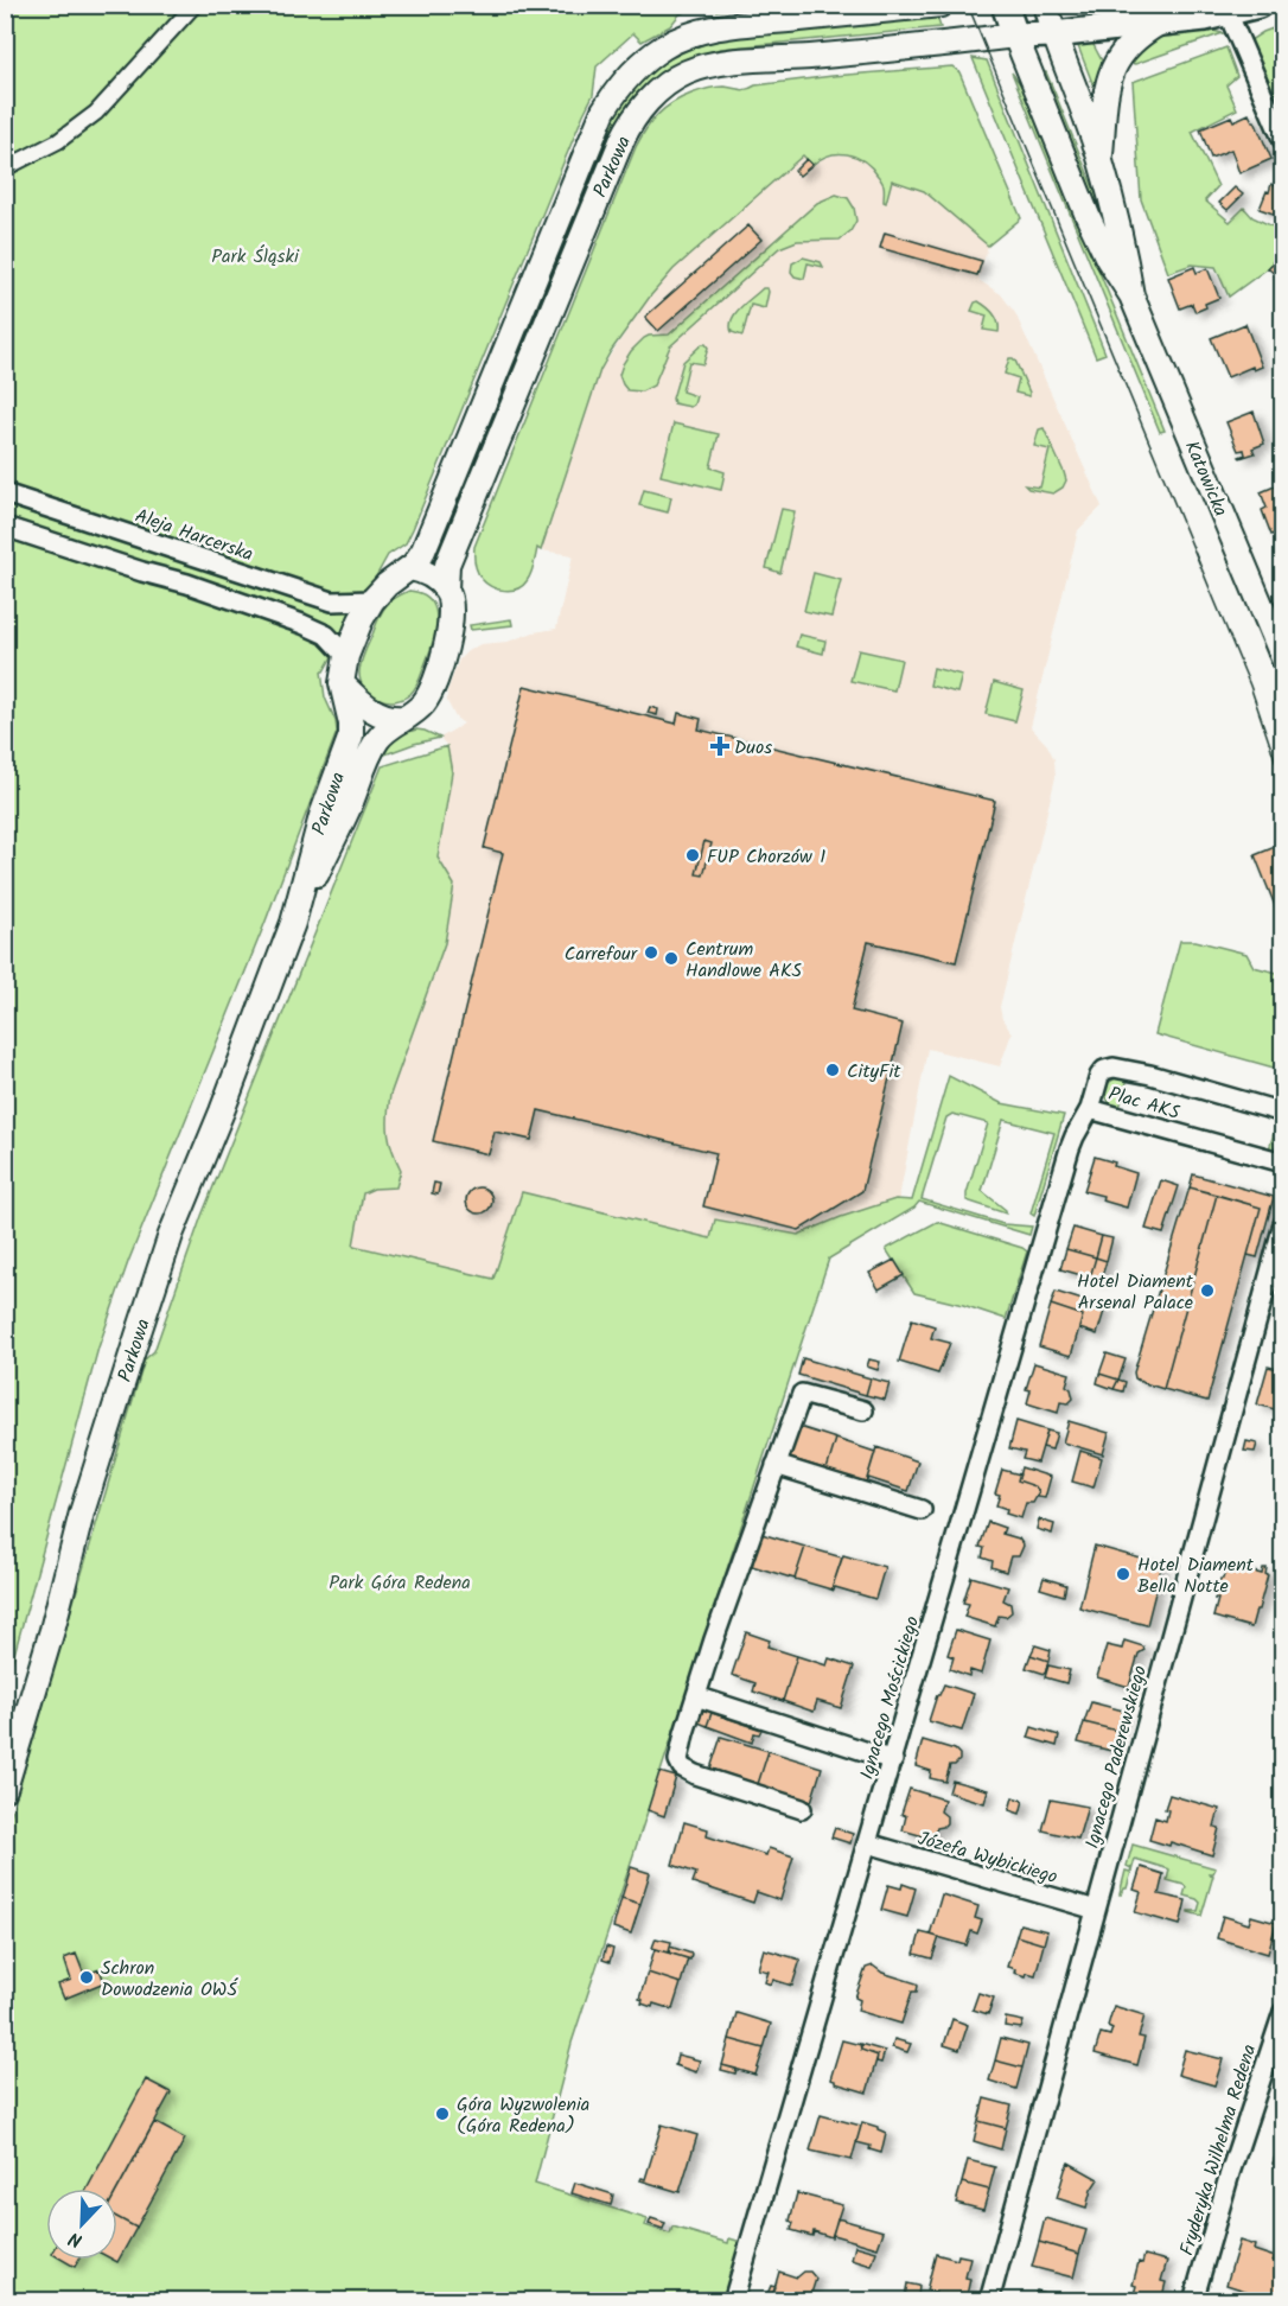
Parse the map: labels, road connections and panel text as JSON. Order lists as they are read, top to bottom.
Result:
{
  "streets": {
    "main road": ["Katowicka"],
    "street": [
      "Parkowa",
      "Aleja Harcerska",
      "Plac AKS",
      "Ignacego Mościckiego",
      "Ignacego Paderewskiego",
      "Józefa Wybickiego",
      "Fryderyka Wilhelma Redena"
    ]
  },
  "crossings": [
    ["Parkowa", "Katowicka"],
    ["Parkowa", "Aleja Harcerska"],
    ["Plac AKS", "Ignacego Mościckiego"],
    ["Ignacego Mościckiego", "Józefa Wybickiego"],
    ["Ignacego Paderewskiego", "Józefa Wybickiego"]
  ],
  "parks": ["Park Śląski", "Park Góra Redena"],
  "places": {
    "health": ["Duos"],
    "other": [
      "FUP Chorzów 1",
      "Carrefour",
      "Centrum Handlowe AKS",
      "CityFit",
      "Hotel Diament Arsenal Palace",
      "Hotel Diament Bella Notte",
      "Schron Dowodzenia OWŚ",
      "Góra Wyzwolenia (Góra Redena)"
    ]
  },
  "north": "bottom left"
}
